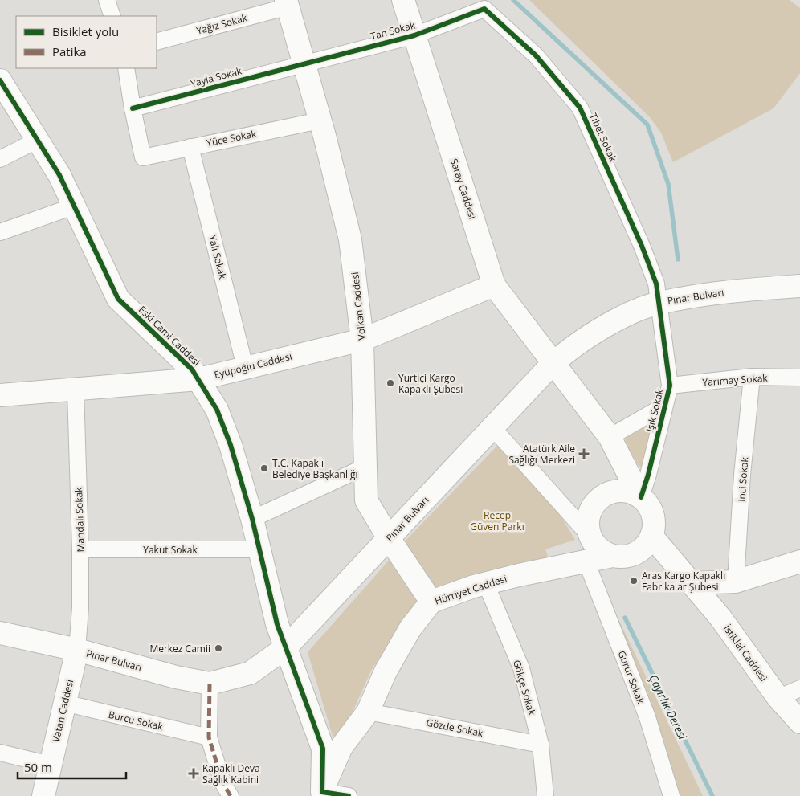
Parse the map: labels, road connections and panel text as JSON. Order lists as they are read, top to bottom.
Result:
{
  "streets": {
    "street": [
      "Yağız Sokak",
      "Tan Sokak",
      "Yayla Sokak",
      "Tibet Sokak",
      "Yüce Sokak",
      "Saray Caddesi",
      "Yalı Sokak",
      "Pınar Bulvarı",
      "Volkan Caddesi",
      "Eski Cami Caddesi",
      "Eyüpoğlu Caddesi",
      "Yarımay Sokak",
      "Işık Sokak",
      "İnci Sokak",
      "Mandalı Sokak",
      "Yakut Sokak",
      "Hürriyet Caddesi",
      "İstiklal Caddesi",
      "Gurur Sokak",
      "Gökçe Sokak",
      "Vatan Caddesi",
      "Burcu Sokak",
      "Gözde Sokak"
    ]
  },
  "crossings": [
    ["Yağız Sokak", "Volkan Caddesi"],
    ["Tan Sokak", "Yayla Sokak"],
    ["Tan Sokak", "Tibet Sokak"],
    ["Tan Sokak", "Saray Caddesi"],
    ["Tan Sokak", "Volkan Caddesi"],
    ["Yayla Sokak", "Yüce Sokak"],
    ["Yayla Sokak", "Volkan Caddesi"],
    ["Tibet Sokak", "Pınar Bulvarı"],
    ["Tibet Sokak", "Işık Sokak"],
    ["Yüce Sokak", "Yalı Sokak"],
    ["Yüce Sokak", "Volkan Caddesi"],
    ["Saray Caddesi", "Pınar Bulvarı"],
    ["Saray Caddesi", "Eyüpoğlu Caddesi"],
    ["Yalı Sokak", "Eyüpoğlu Caddesi"],
    ["Pınar Bulvarı", "Volkan Caddesi"],
    ["Pınar Bulvarı", "Eski Cami Caddesi"],
    ["Pınar Bulvarı", "Işık Sokak"],
    ["Pınar Bulvarı", "Mandalı Sokak"],
    ["Pınar Bulvarı", "Vatan Caddesi"],
    ["Volkan Caddesi", "Eyüpoğlu Caddesi"],
    ["Volkan Caddesi", "Hürriyet Caddesi"],
    ["Eski Cami Caddesi", "Eyüpoğlu Caddesi"],
    ["Eski Cami Caddesi", "Yakut Sokak"],
    ["Eski Cami Caddesi", "Hürriyet Caddesi"],
    ["Eyüpoğlu Caddesi", "Mandalı Sokak"],
    ["Yarımay Sokak", "Işık Sokak"],
    ["Yarımay Sokak", "İnci Sokak"],
    ["Işık Sokak", "Hürriyet Caddesi"],
    ["Mandalı Sokak", "Yakut Sokak"],
    ["Mandalı Sokak", "Vatan Caddesi"],
    ["Hürriyet Caddesi", "Gurur Sokak"],
    ["Hürriyet Caddesi", "Gökçe Sokak"],
    ["Hürriyet Caddesi", "Gözde Sokak"],
    ["Gökçe Sokak", "Gözde Sokak"],
    ["Vatan Caddesi", "Burcu Sokak"]
  ],
  "water": ["Çayırlık Deresi"],
  "parks": ["Recep Güven Parkı"],
  "places": {
    "other": [
      "Yurtiçi Kargo Kapaklı Şubesi",
      "T.C. Kapaklı Belediye Başkanlığı",
      "Aras Kargo Kapaklı Fabrikalar Şubesi",
      "Merkez Camii"
    ],
    "health": ["Atatürk Aile Sağlığı Merkezi", "Kapaklı Deva Sağlık Kabini"]
  },
  "legend": ["Bisiklet yolu", "Patika"],
  "scale_bar": "50 m"
}
